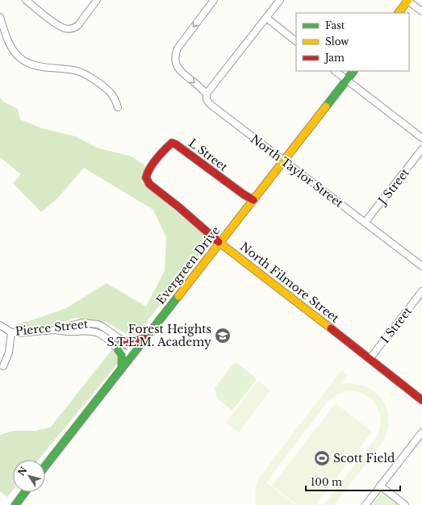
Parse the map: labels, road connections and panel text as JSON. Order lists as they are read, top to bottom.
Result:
{
  "streets": {
    "street": [
      "L Street",
      "North Taylor Street",
      "J Street",
      "Evergreen Drive",
      "North Filmore Street",
      "I Street",
      "Pierce Street"
    ]
  },
  "crossings": [
    ["L Street", "Evergreen Drive"],
    ["L Street", "North Filmore Street"],
    ["North Taylor Street", "J Street"],
    ["North Taylor Street", "Evergreen Drive"],
    ["Evergreen Drive", "North Filmore Street"],
    ["Evergreen Drive", "Pierce Street"],
    ["North Filmore Street", "I Street"]
  ],
  "places": {
    "school or university": ["Forest Heights S.T.E.M. Academy"],
    "sports": ["Scott Field"]
  },
  "legend": ["Fast", "Slow", "Jam"],
  "scale_bar": "100 m",
  "north": "top left"
}
